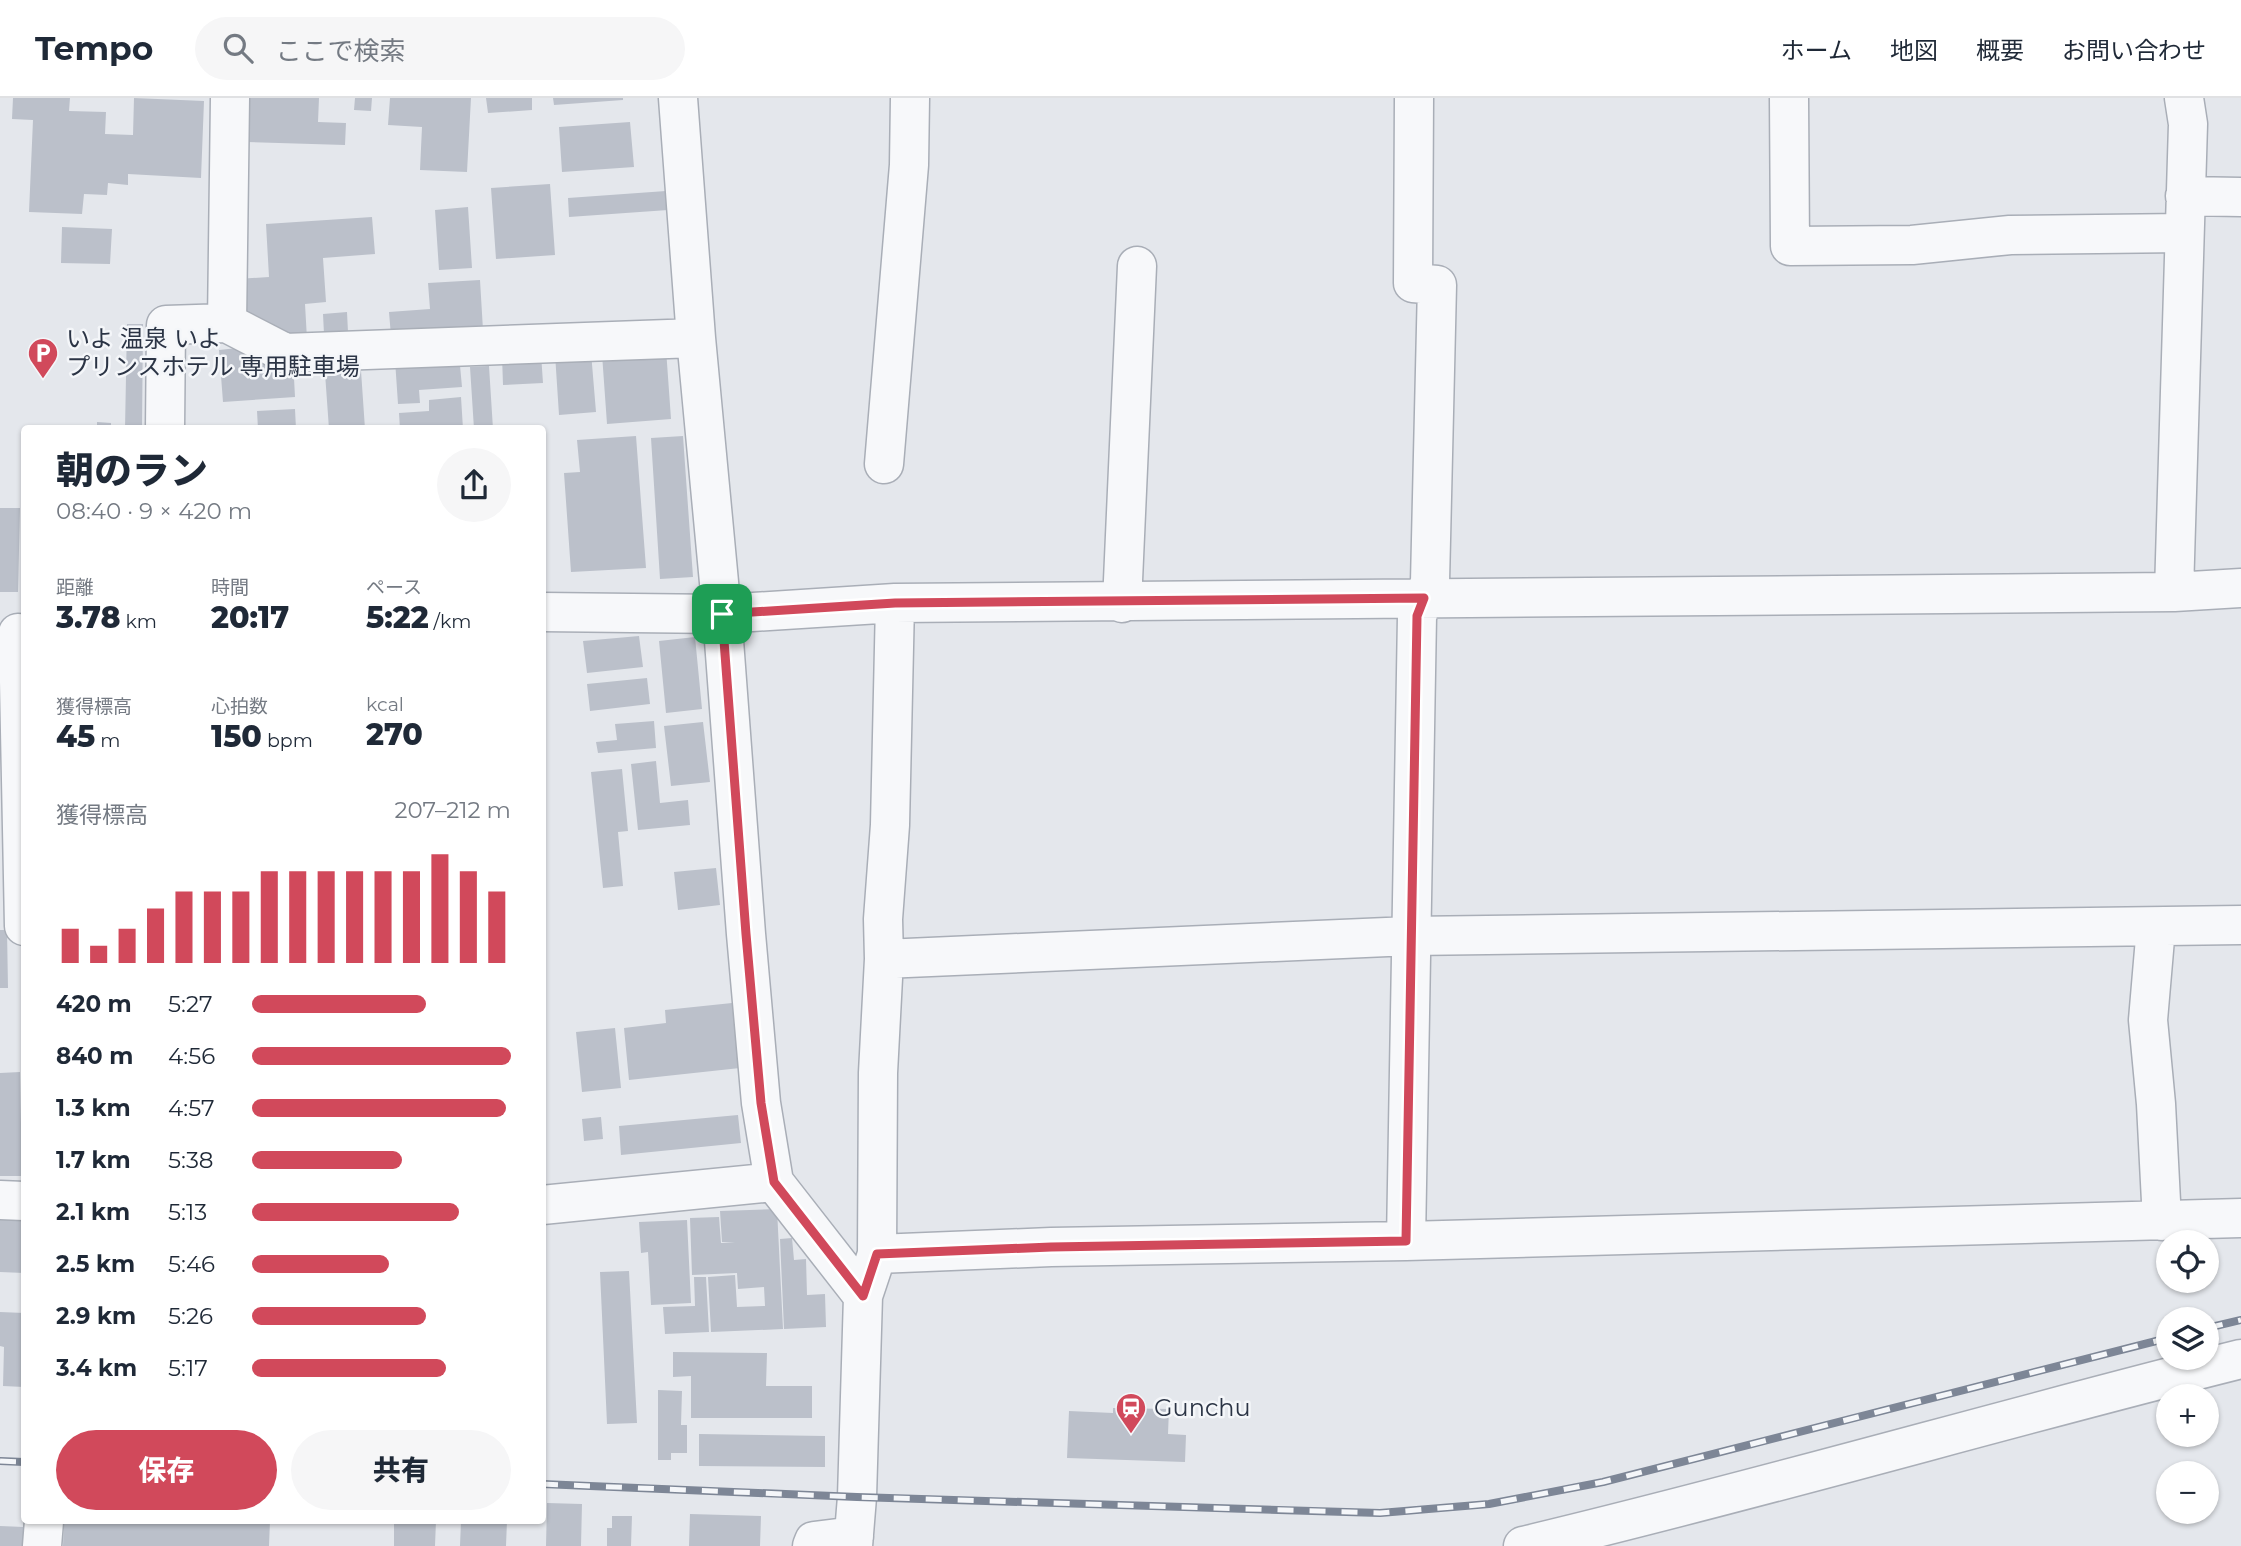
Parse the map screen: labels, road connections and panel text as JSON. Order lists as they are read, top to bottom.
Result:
{
  "places": {
    "parking": ["いよ 温泉 いよ プリンスホテル 専用駐車場"],
    "station": ["Gunchu"]
  },
  "page": {
    "header": "Tempo",
    "search": "ここで検索",
    "nav": [
      "ホーム",
      "地図",
      "概要",
      "お問い合わせ"
    ],
    "heading": ["朝のラン", "08:40 · 9 × 420 m"],
    "stats": [
      ["距離", "3.78 km"],
      ["時間", "20:17"],
      ["ペース", "5:22 /km"],
      ["獲得標高", "45 m"],
      ["心拍数", "150 bpm"],
      ["kcal", "270"]
    ],
    "chart": ["獲得標高", "207–212 m"],
    "list": [
      {
        "name": "420 m",
        "note": "5:27"
      },
      {
        "name": "840 m",
        "note": "4:56"
      },
      {
        "name": "1.3 km",
        "note": "4:57"
      },
      {
        "name": "1.7 km",
        "note": "5:38"
      },
      {
        "name": "2.1 km",
        "note": "5:13"
      },
      {
        "name": "2.5 km",
        "note": "5:46"
      },
      {
        "name": "2.9 km",
        "note": "5:26"
      },
      {
        "name": "3.4 km",
        "note": "5:17"
      }
    ],
    "map_buttons": ["+", "−"],
    "buttons": ["保存", "共有"]
  }
}
